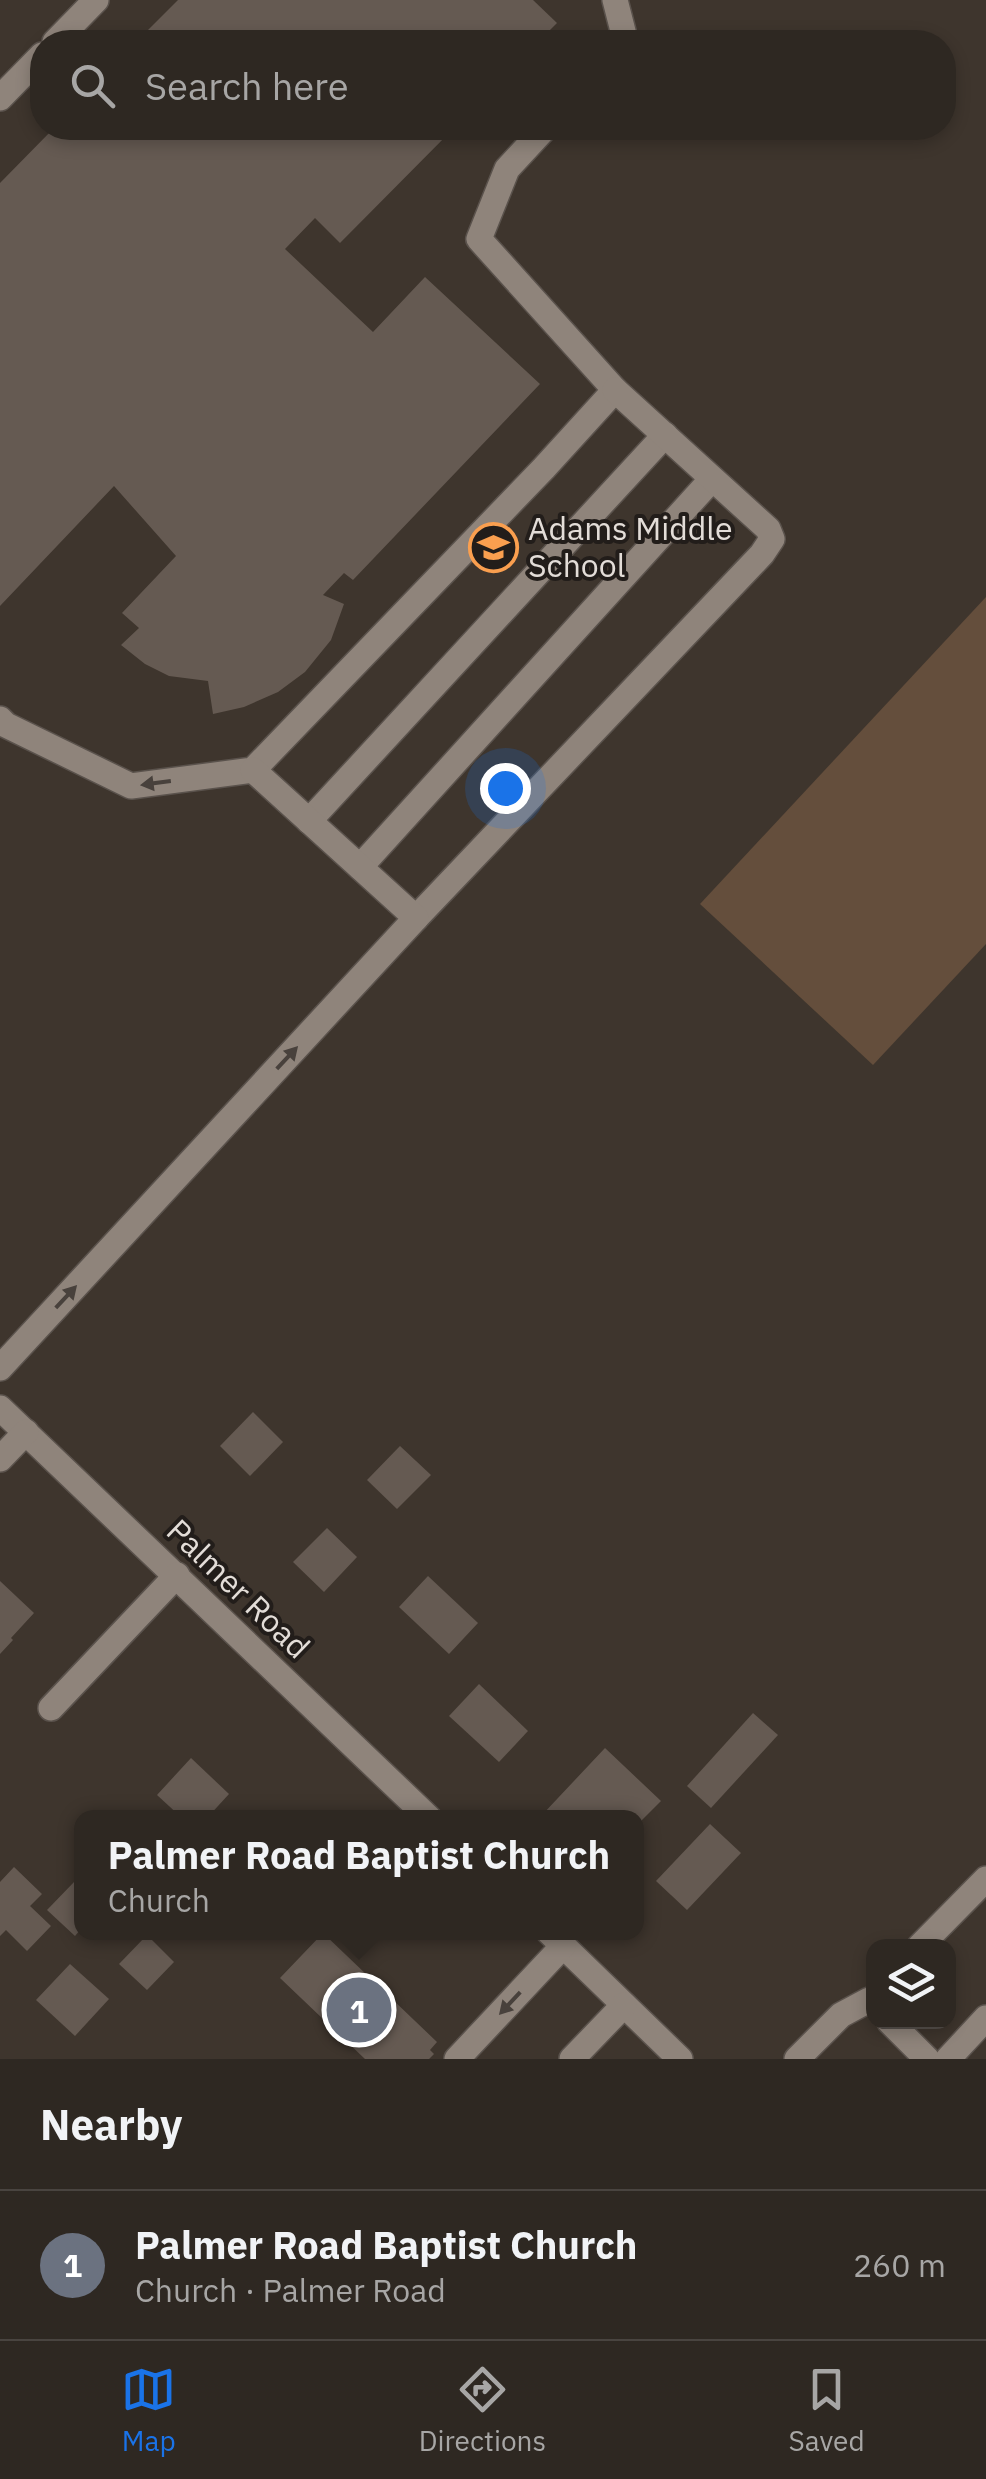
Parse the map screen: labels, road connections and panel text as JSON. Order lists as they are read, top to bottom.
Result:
{
  "streets": {
    "street": ["Palmer Road"]
  },
  "places": {
    "school or university": ["Adams Middle School"]
  },
  "page": {
    "search": "Search here",
    "popup": ["Palmer Road Baptist Church", "Church"],
    "pins": "1",
    "heading": "Nearby",
    "list": [
      {
        "mark": "1",
        "name": "Palmer Road Baptist Church",
        "note": "Church · Palmer Road",
        "value": "260 m"
      }
    ],
    "nav": ["Map", "Directions", "Saved"]
  }
}
